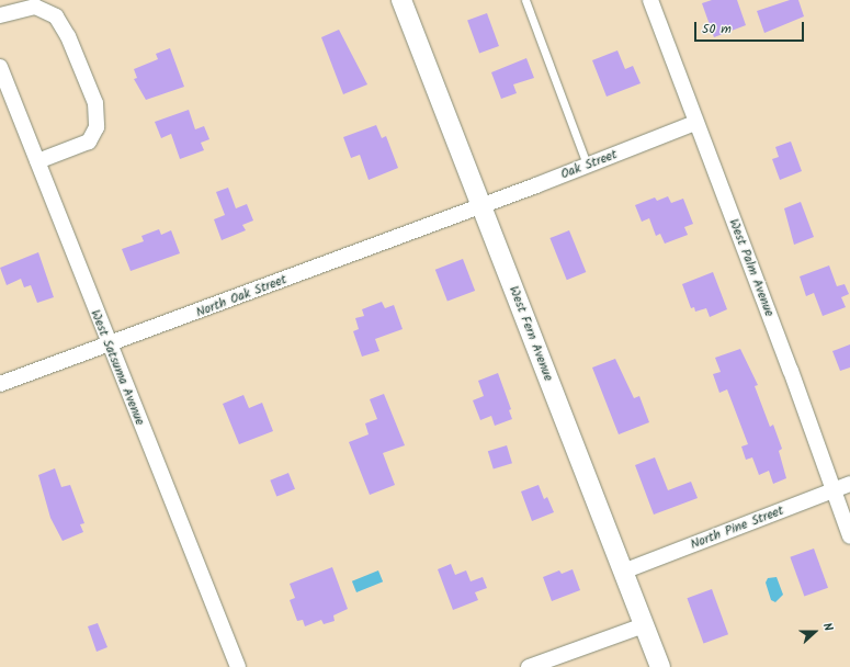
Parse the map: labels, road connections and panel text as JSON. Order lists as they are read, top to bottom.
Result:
{
  "streets": {
    "street": [
      "Oak Street",
      "West Palm Avenue",
      "North Oak Street",
      "West Fern Avenue",
      "West Satsuma Avenue",
      "North Pine Street"
    ]
  },
  "crossings": [
    ["Oak Street", "West Palm Avenue"],
    ["Oak Street", "North Oak Street"],
    ["Oak Street", "West Fern Avenue"],
    ["West Palm Avenue", "North Pine Street"],
    ["North Oak Street", "West Fern Avenue"],
    ["North Oak Street", "West Satsuma Avenue"],
    ["West Fern Avenue", "North Pine Street"]
  ],
  "scale_bar": "50 m",
  "north": "right"
}
